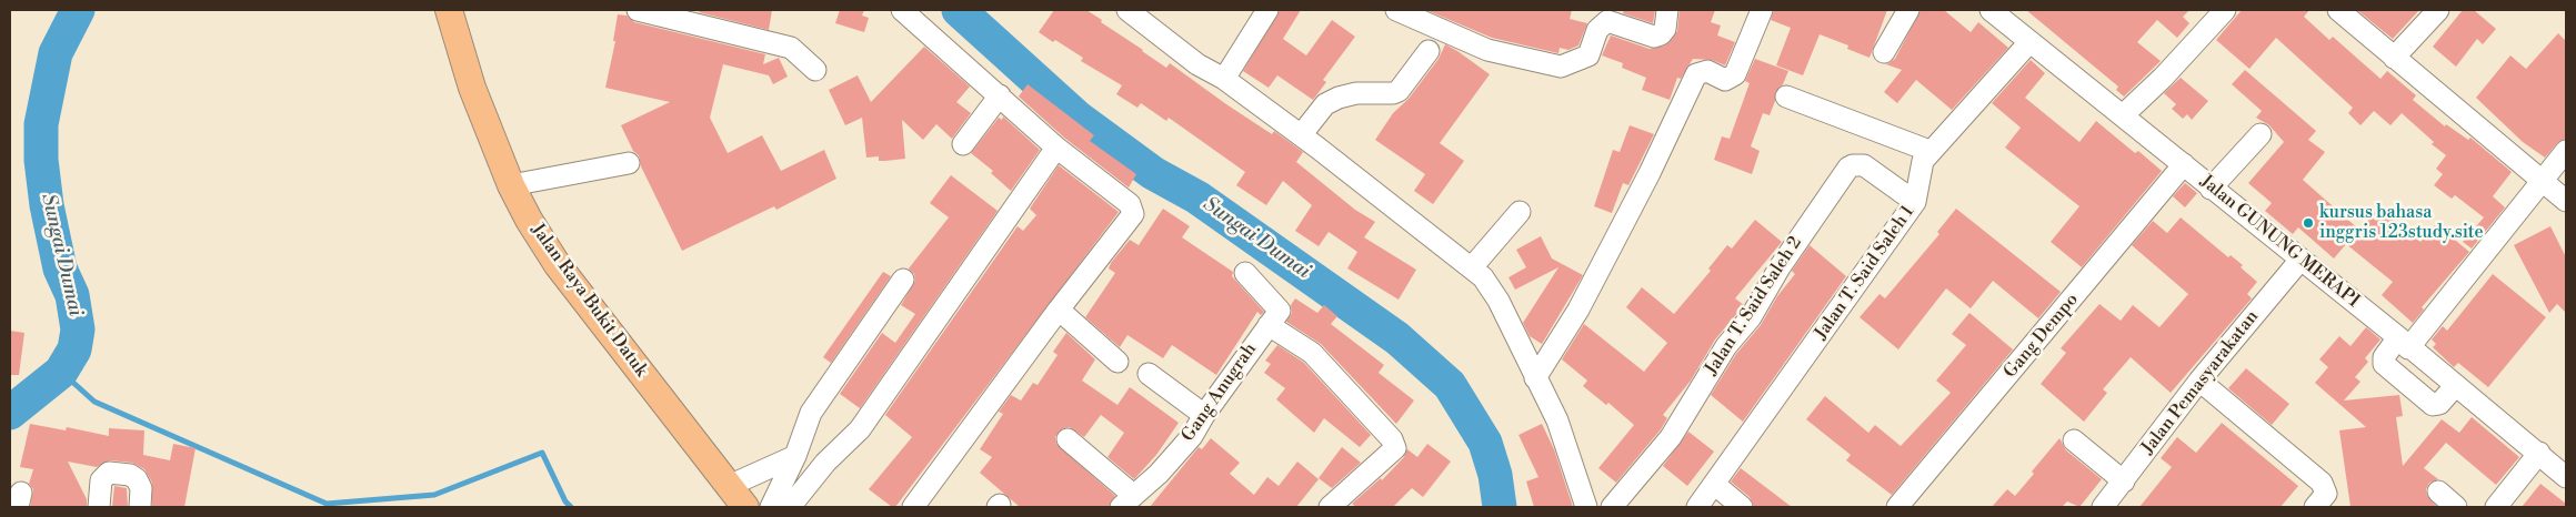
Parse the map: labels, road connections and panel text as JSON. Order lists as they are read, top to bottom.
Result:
{
  "streets": {
    "main road": ["Jalan Raya Bukit Datuk"],
    "street": [
      "Jalan GUNUNG MERAPI",
      "Jalan T. Said Saleh 1",
      "Jalan T. Said Saleh 2",
      "Gang Dempo",
      "Jalan Pemasyarakatan",
      "Gang Anugrah"
    ]
  },
  "crossings": [
    ["Jalan GUNUNG MERAPI", "Jalan T. Said Saleh 1"],
    ["Jalan GUNUNG MERAPI", "Gang Dempo"],
    ["Jalan GUNUNG MERAPI", "Jalan Pemasyarakatan"],
    ["Jalan T. Said Saleh 1", "Jalan T. Said Saleh 2"]
  ],
  "water": ["Sungai Dumai"],
  "places": ["kursus bahasa inggris 123study.site"]
}
